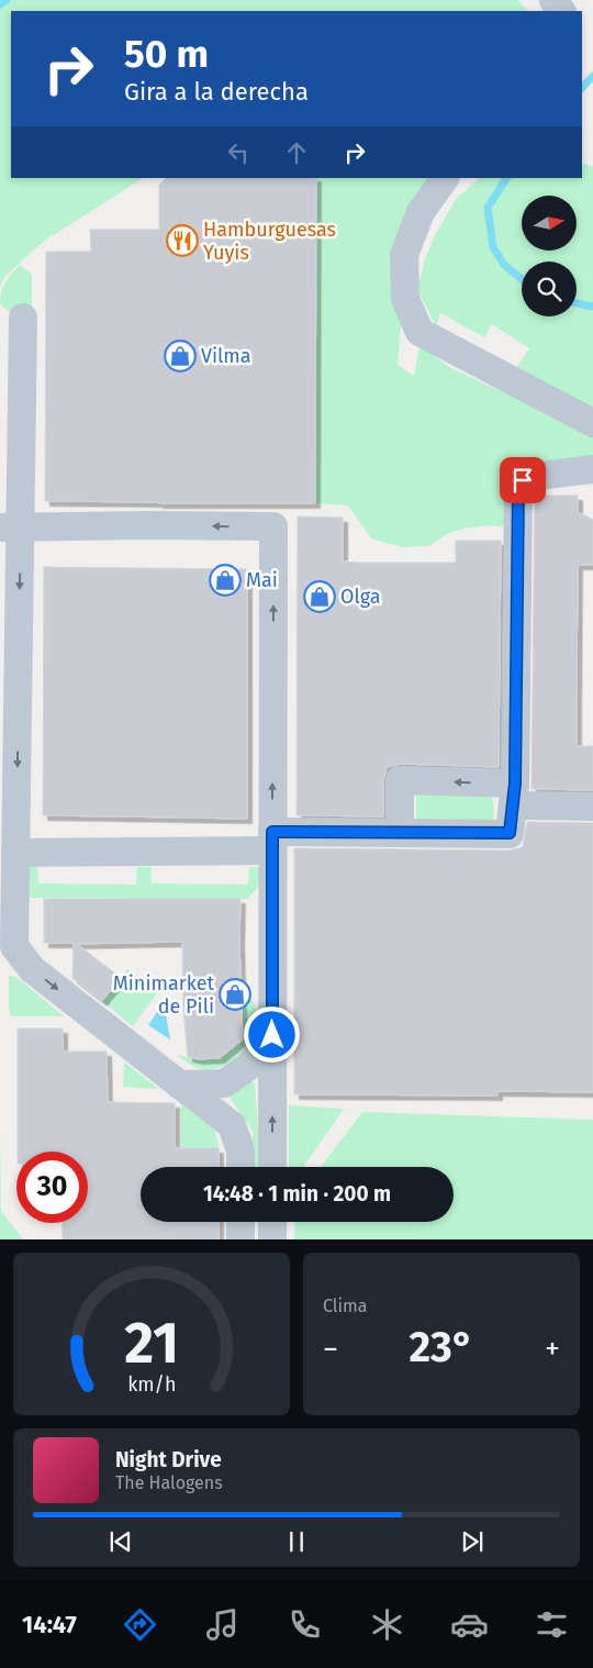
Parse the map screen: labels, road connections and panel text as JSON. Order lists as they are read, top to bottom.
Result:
{
  "places": {
    "restaurant": ["Hamburguesas Yuyis"],
    "shop": [
      "Vilma",
      "Mai",
      "Olga",
      "Minimarket de Pili"
    ]
  },
  "north": "right",
  "page": {
    "turn": ["50 m", "Gira a la derecha"],
    "limit": "30",
    "trip": "14:48 · 1 min · 200 m",
    "tile": "Clima",
    "heat": ["−", "23°", "+"],
    "song": ["Night Drive", "The Halogens"],
    "tabs": "14:47",
    "gauge": ["21", "km/h"]
  }
}
